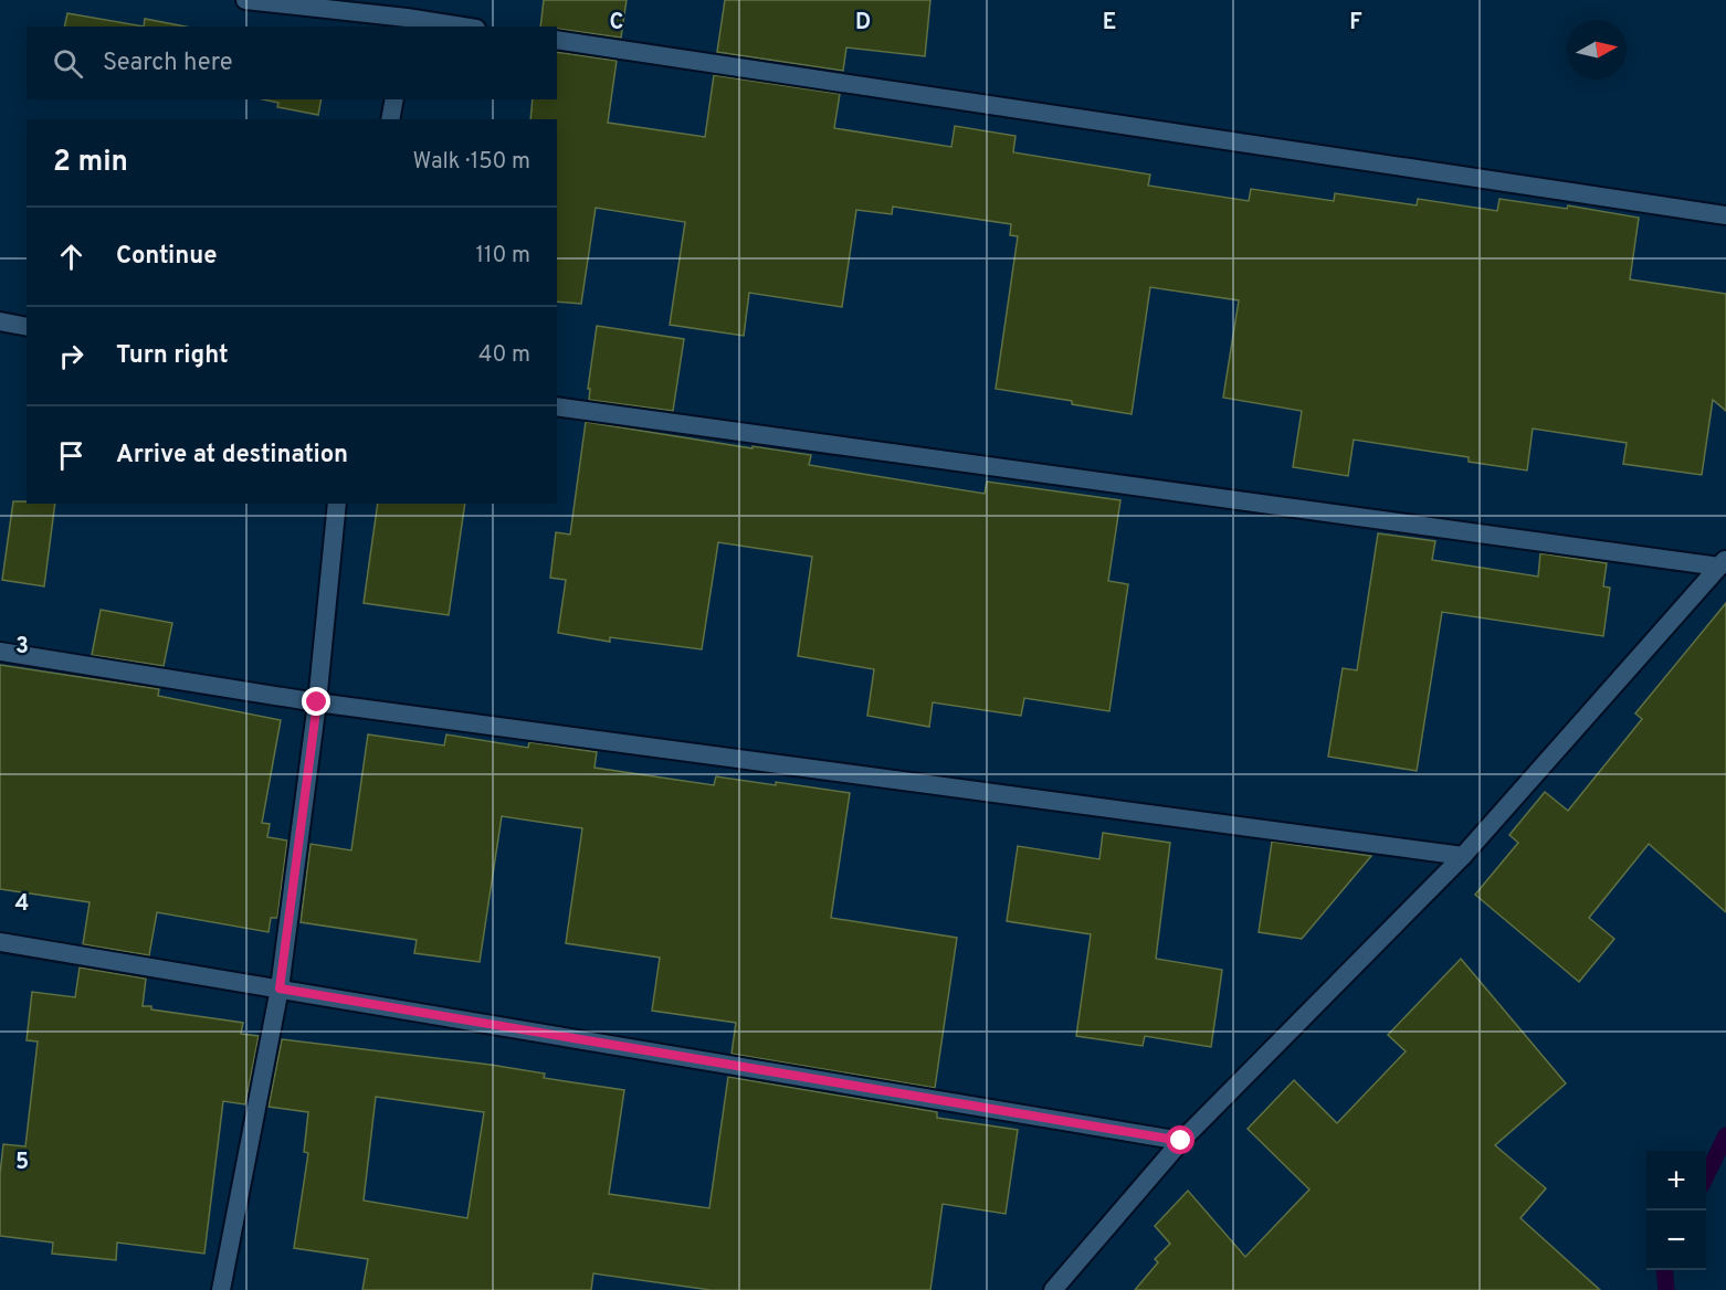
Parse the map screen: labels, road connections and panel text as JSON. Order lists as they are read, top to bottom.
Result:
{
  "north": "right",
  "page": {
    "search": "Search here",
    "heading": ["2 min", "Walk · 150 m"],
    "list": [
      ["Continue", "110 m"],
      ["Turn right", "40 m"],
      "Arrive at destination"
    ],
    "map_buttons": ["+", "−"]
  },
  "grid": {
    "columns": [
      "C",
      "D",
      "E",
      "F"
    ],
    "rows": ["3", "4", "5"]
  }
}
